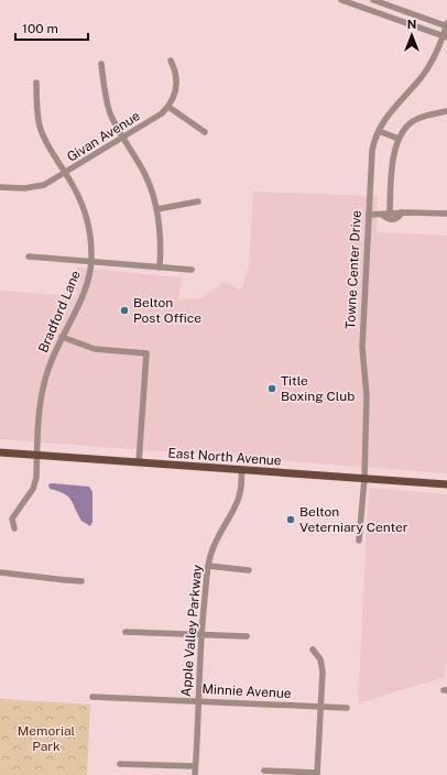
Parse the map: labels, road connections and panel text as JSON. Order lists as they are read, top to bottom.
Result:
{
  "streets": {
    "main road": ["East North Avenue"],
    "street": [
      "Givan Avenue",
      "Towne Center Drive",
      "Bradford Lane",
      "Apple Valley Parkway",
      "Minnie Avenue"
    ]
  },
  "crossings": [
    ["Givan Avenue", "Bradford Lane"],
    ["Towne Center Drive", "East North Avenue"],
    ["Bradford Lane", "East North Avenue"],
    ["East North Avenue", "Apple Valley Parkway"],
    ["Apple Valley Parkway", "Minnie Avenue"]
  ],
  "parks": ["Memorial Park"],
  "places": ["Belton Post Office", "Title Boxing Club", "Belton Veterniary Center"],
  "scale_bar": "100 m",
  "north": "top"
}
